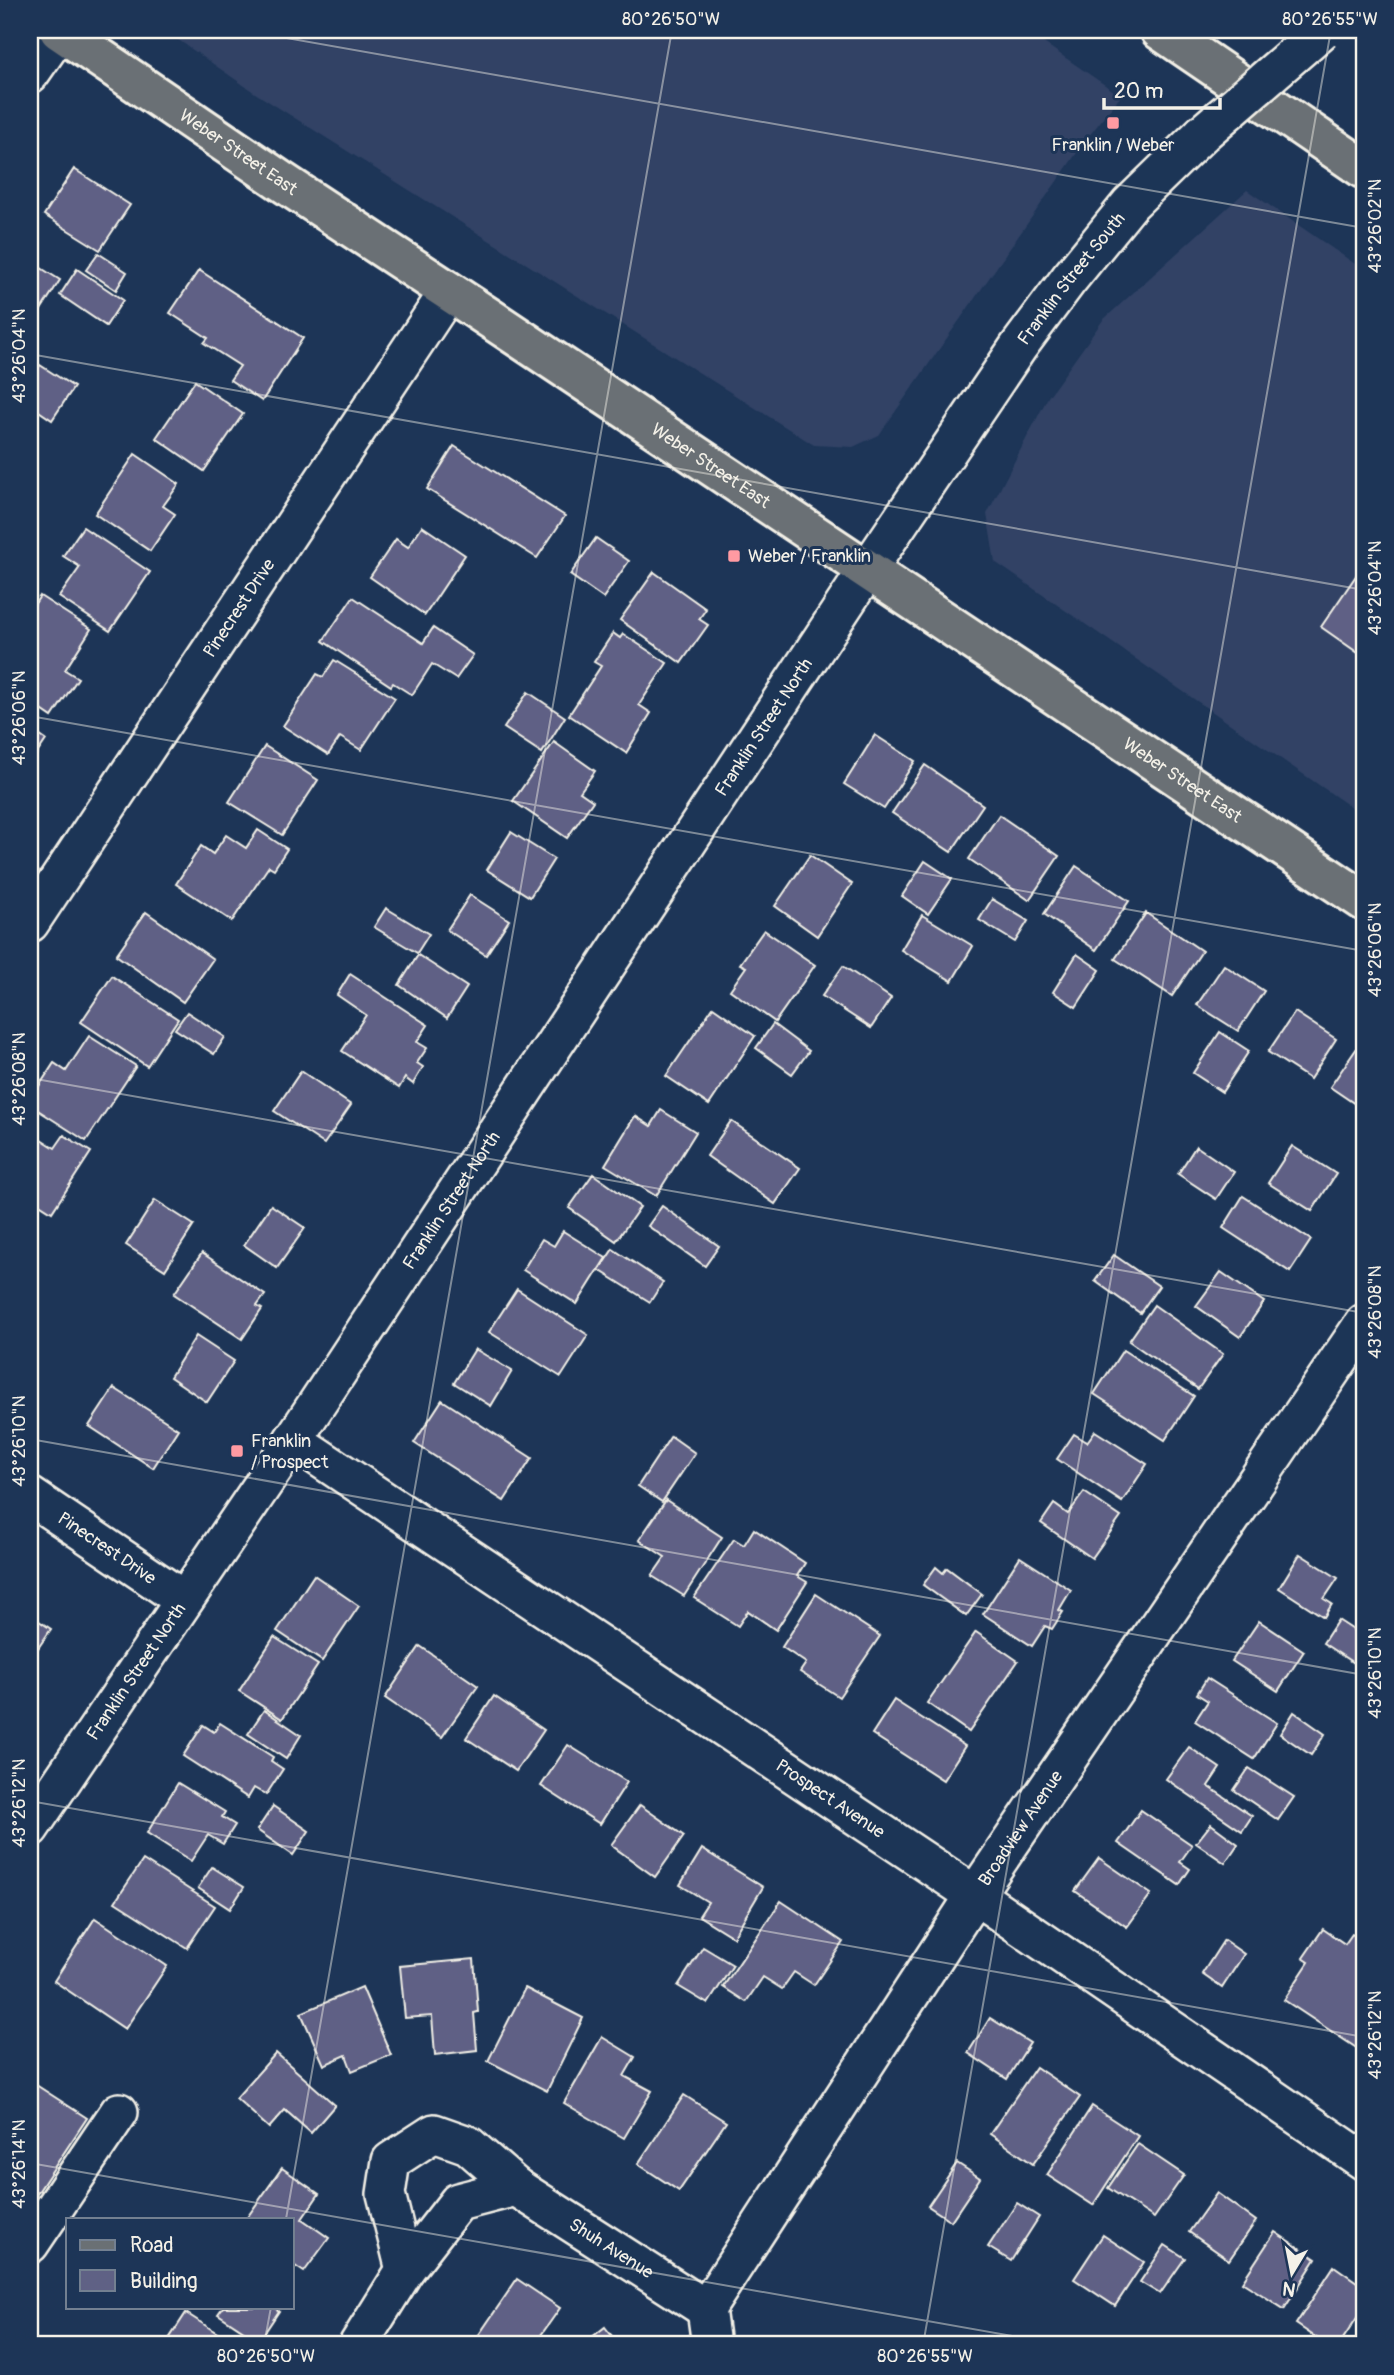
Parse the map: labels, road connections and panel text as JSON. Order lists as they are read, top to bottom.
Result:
{
  "streets": {
    "main road": ["Weber Street East"],
    "street": [
      "Franklin Street South",
      "Pinecrest Drive",
      "Franklin Street North",
      "Prospect Avenue",
      "Broadview Avenue",
      "Shuh Avenue"
    ]
  },
  "crossings": [
    ["Weber Street East", "Franklin Street South"],
    ["Weber Street East", "Pinecrest Drive"],
    ["Weber Street East", "Franklin Street North"],
    ["Franklin Street South", "Franklin Street North"],
    ["Pinecrest Drive", "Franklin Street North"],
    ["Franklin Street North", "Prospect Avenue"],
    ["Prospect Avenue", "Broadview Avenue"],
    ["Broadview Avenue", "Shuh Avenue"]
  ],
  "places": {
    "transit": ["Franklin / Weber", "Weber / Franklin", "Franklin / Prospect"]
  },
  "legend": ["Road", "Building"],
  "scale_bar": "20 m",
  "north": "bottom",
  "coordinates": [
    "80°26'50\"W",
    "80°26'55\"W",
    "43°26'02\"N",
    "43°26'04\"N",
    "43°26'06\"N",
    "43°26'08\"N",
    "43°26'10\"N",
    "43°26'12\"N",
    "43°26'14\"N"
  ]
}
